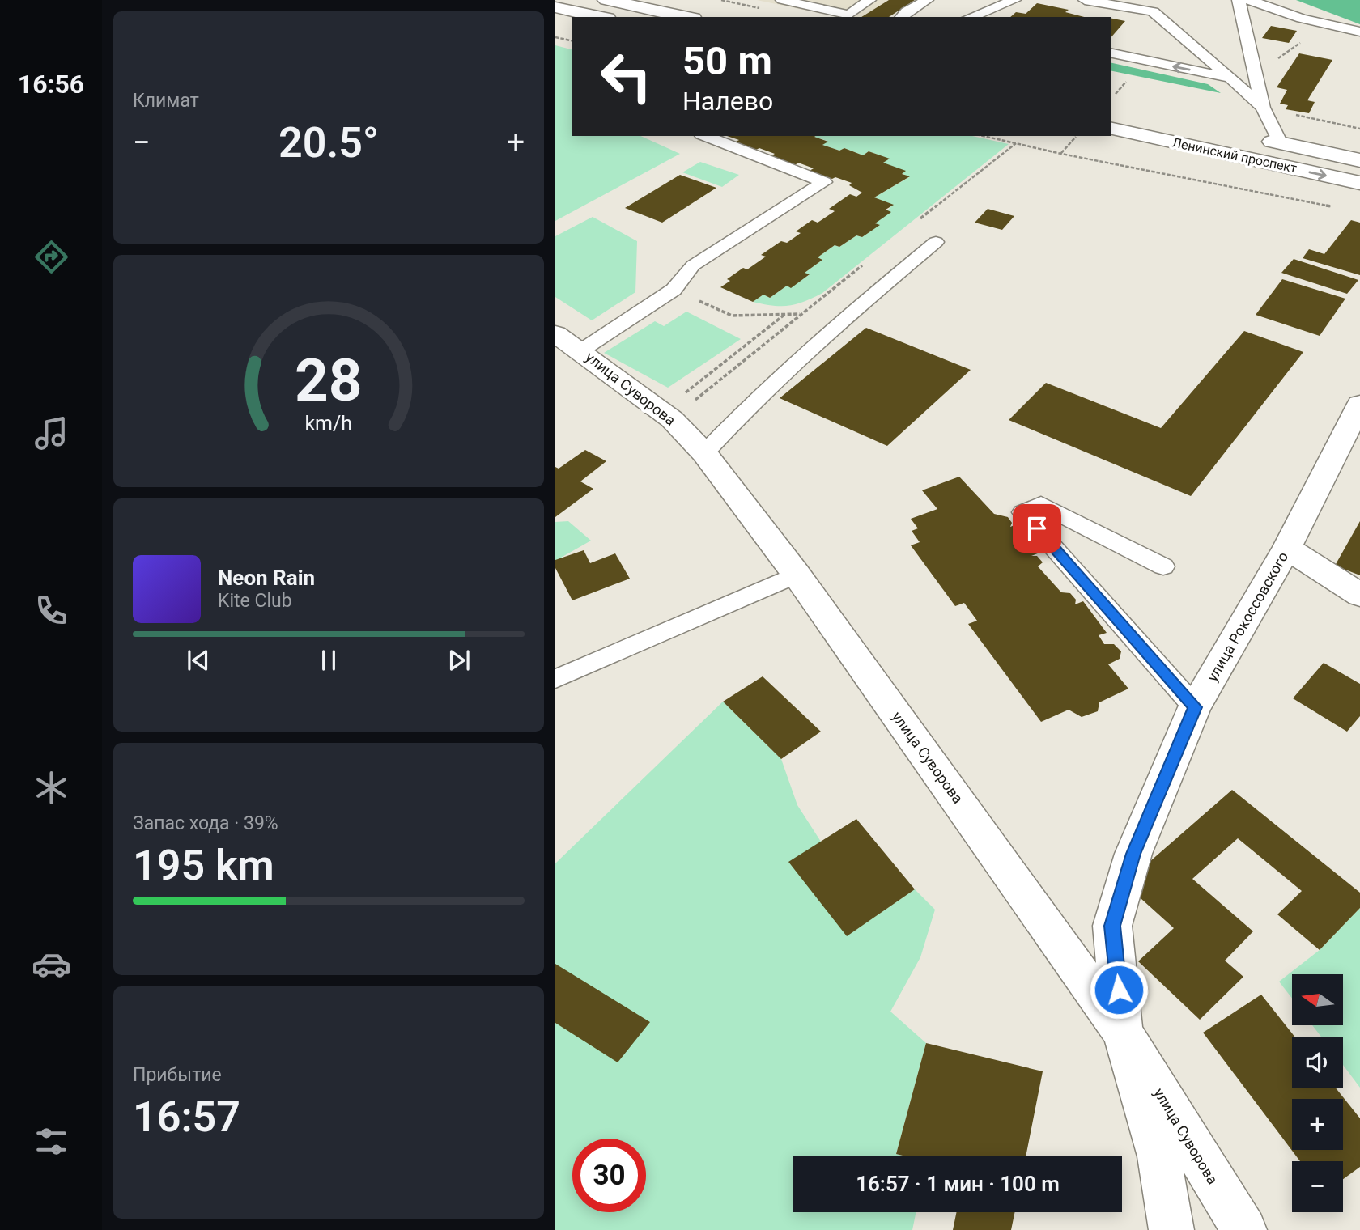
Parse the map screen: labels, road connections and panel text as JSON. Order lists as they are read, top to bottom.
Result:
{
  "streets": {
    "street": ["Ленинский проспект", "улица Суворова", "улица Рокоссовского"]
  },
  "crossings": [
    ["улица Суворова", "улица Рокоссовского"]
  ],
  "north": "left",
  "page": {
    "tabs": "16:56",
    "tile": [
      "Климат",
      ["Запас хода · 39%", "195 km"],
      ["Прибытие", "16:57"]
    ],
    "turn": ["50 m", "Налево"],
    "heat": ["−", "20.5°", "+"],
    "song": ["Neon Rain", "Kite Club"],
    "map_buttons": ["+", "−"],
    "limit": "30",
    "trip": "16:57 · 1 мин · 100 m",
    "gauge": ["28", "km/h"]
  }
}
